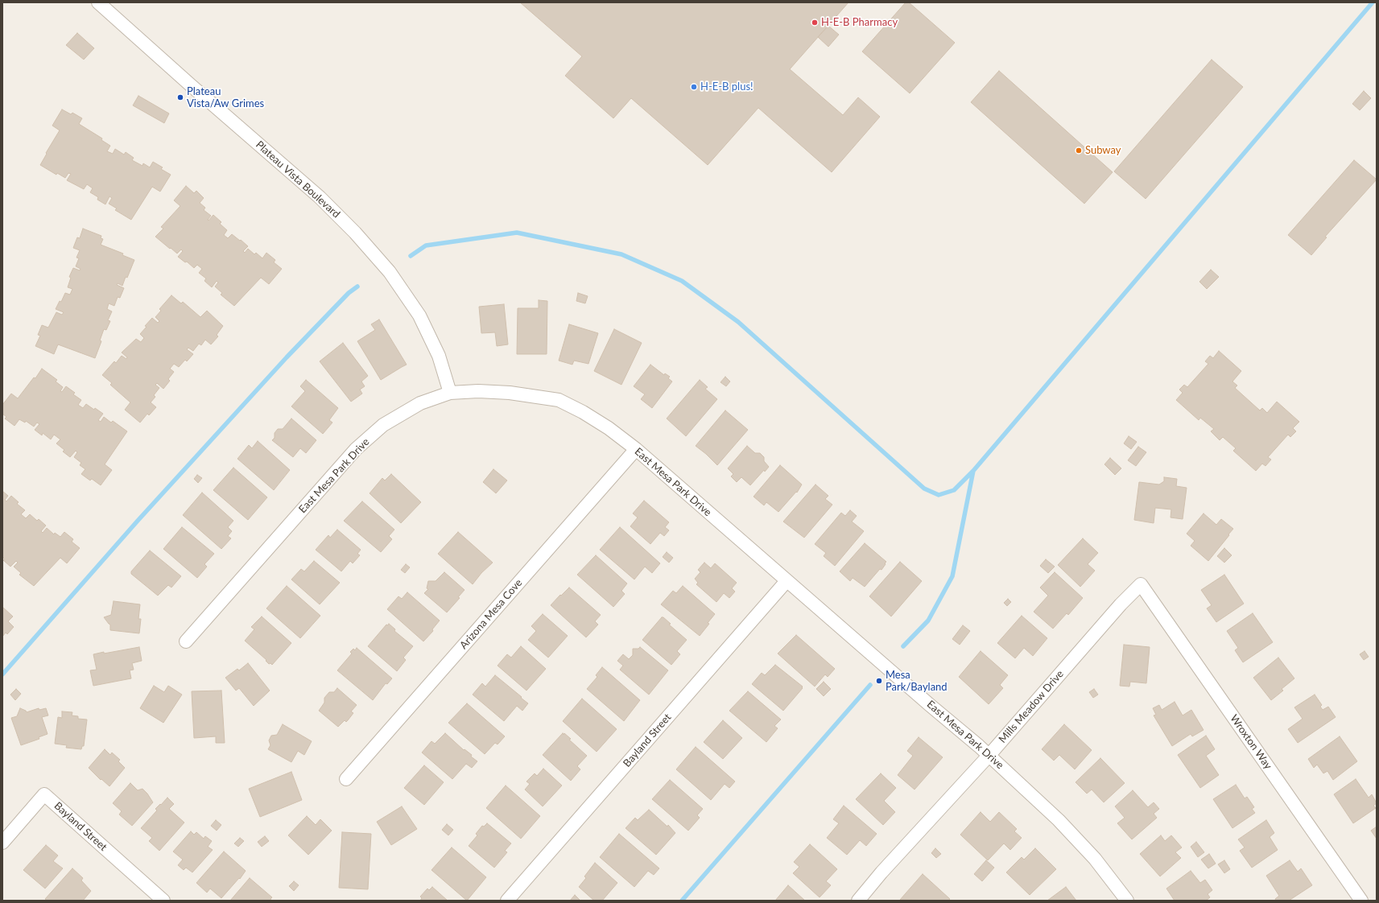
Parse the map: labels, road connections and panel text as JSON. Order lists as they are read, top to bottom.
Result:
{
  "streets": {
    "street": [
      "Plateau Vista Boulevard",
      "East Mesa Park Drive",
      "Arizona Mesa Cove",
      "Mills Meadow Drive",
      "Bayland Street",
      "Wroxton Way"
    ]
  },
  "crossings": [
    ["Plateau Vista Boulevard", "East Mesa Park Drive"],
    ["East Mesa Park Drive", "Arizona Mesa Cove"],
    ["East Mesa Park Drive", "Mills Meadow Drive"],
    ["East Mesa Park Drive", "Bayland Street"],
    ["Mills Meadow Drive", "Wroxton Way"]
  ],
  "places": [
    "H-E-B Pharmacy",
    "H-E-B plus!",
    "Plateau Vista/Aw Grimes",
    "Subway",
    "Mesa Park/Bayland"
  ]
}
